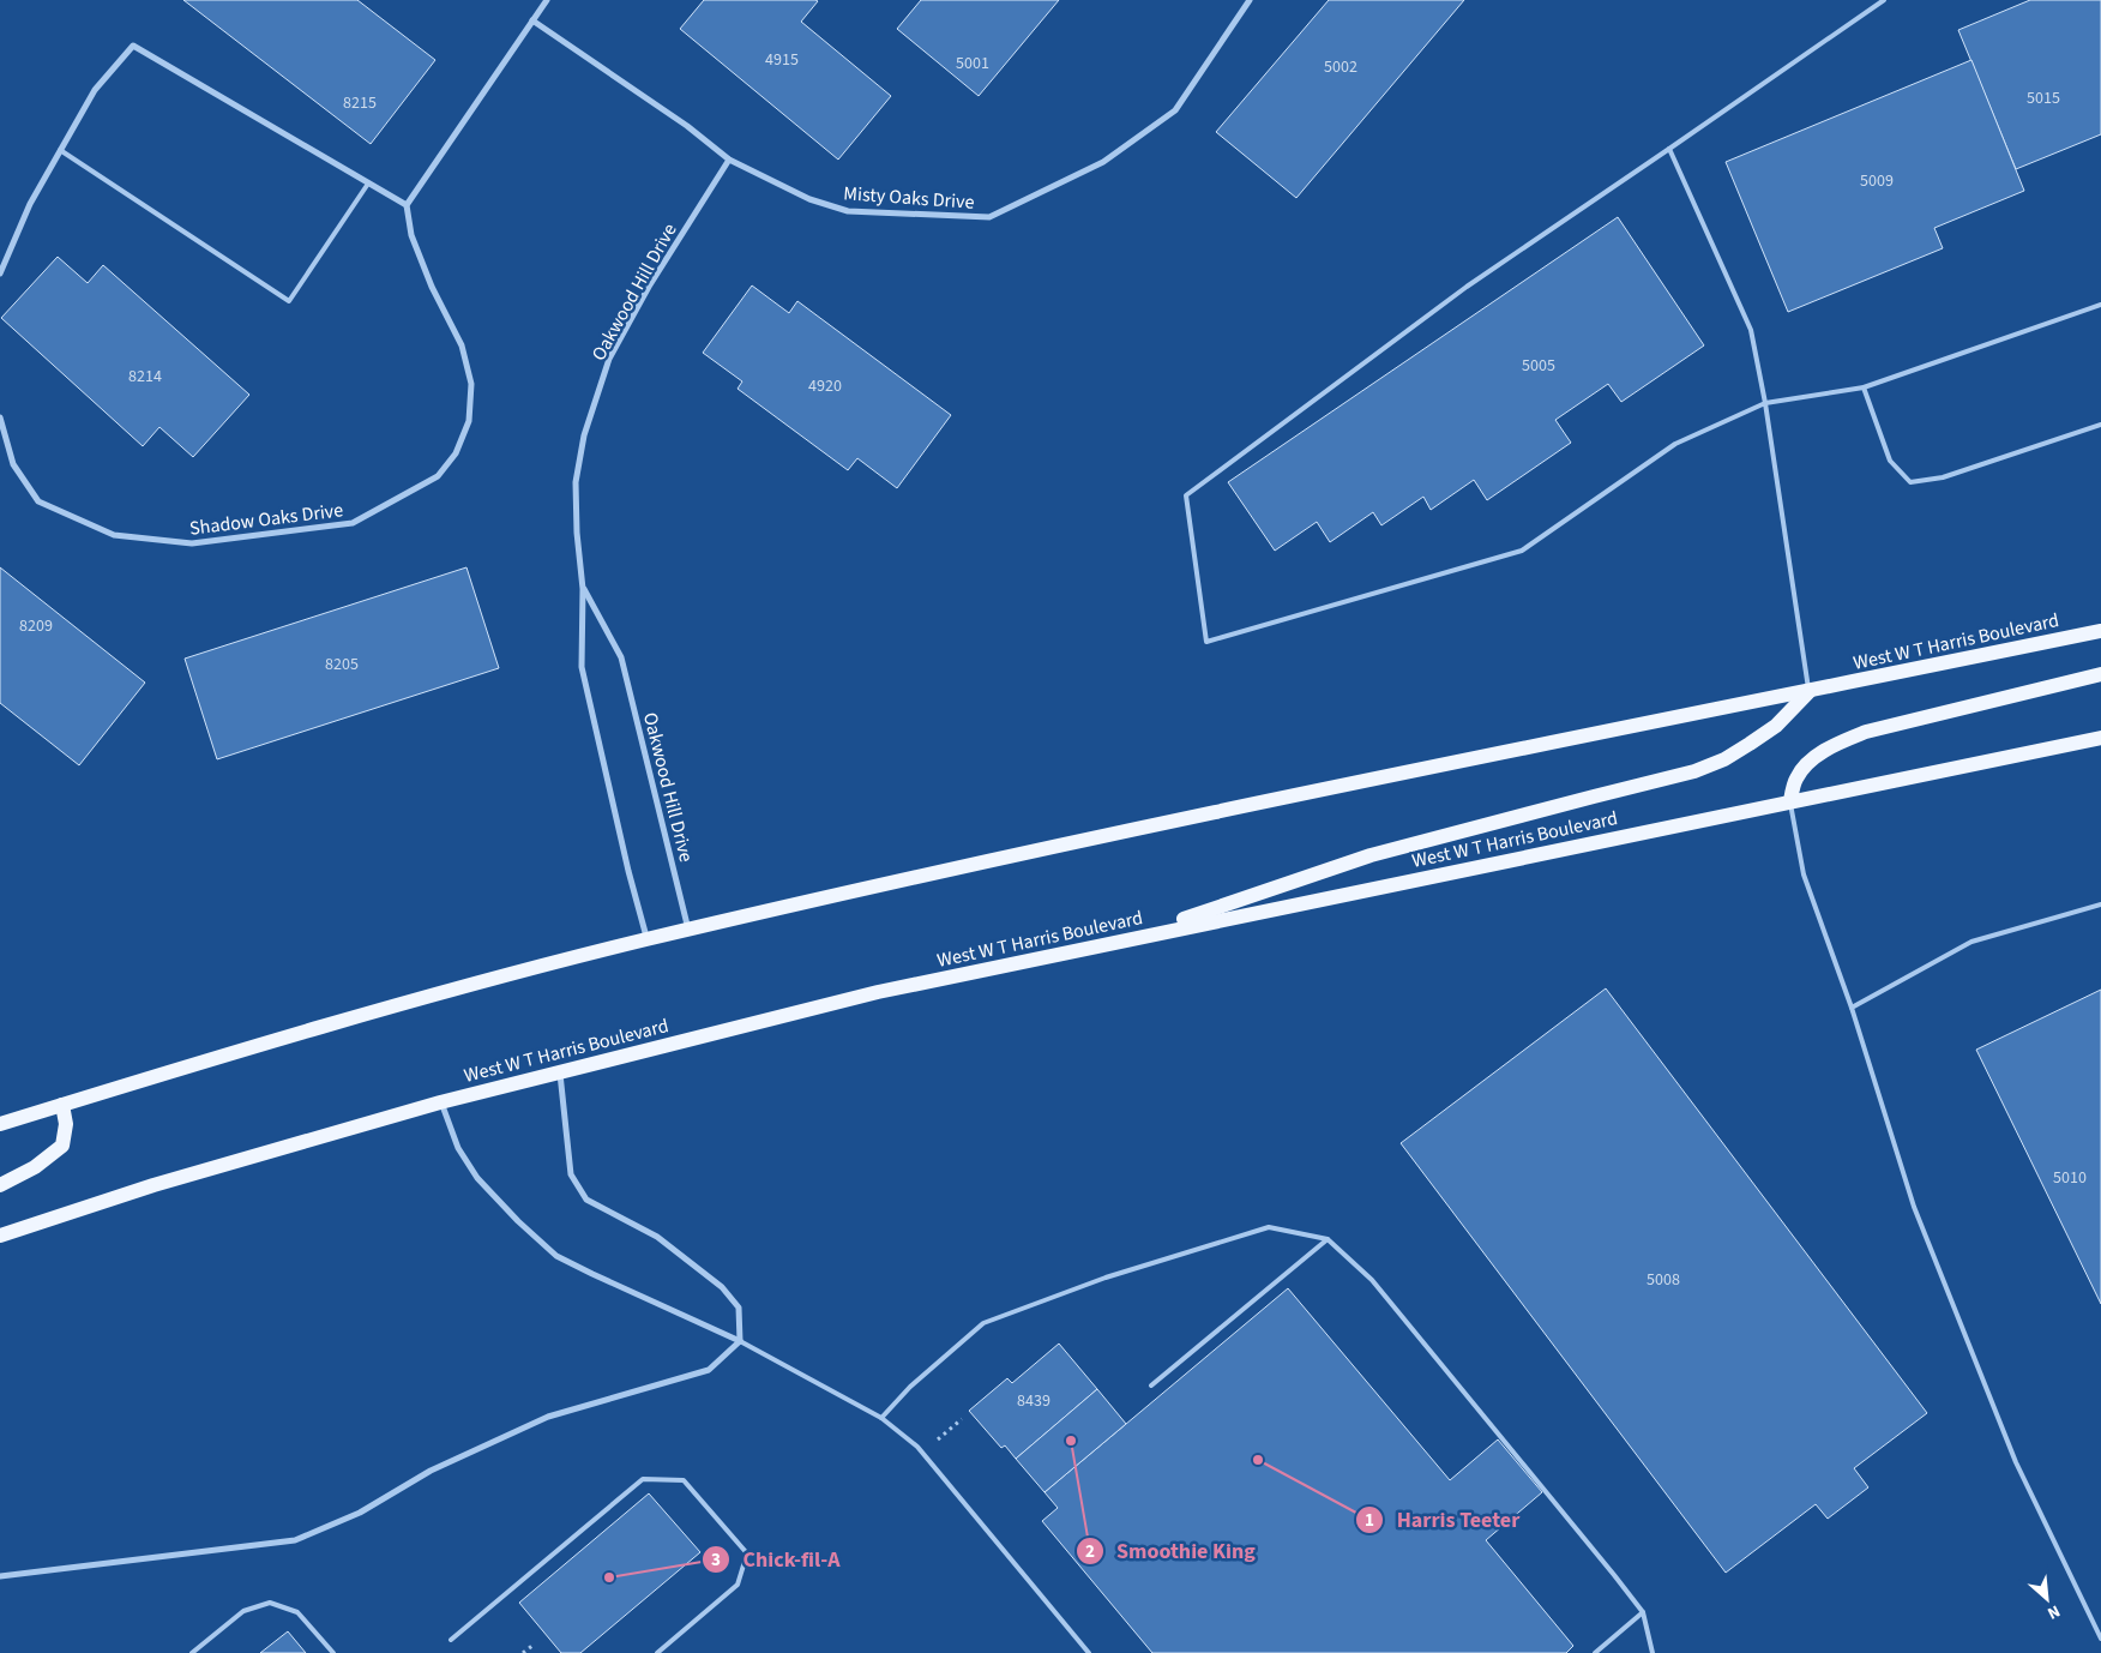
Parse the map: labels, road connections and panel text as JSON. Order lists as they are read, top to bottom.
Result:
{
  "streets": {
    "main road": ["West W T Harris Boulevard"],
    "street": ["Misty Oaks Drive", "Oakwood Hill Drive", "Shadow Oaks Drive"]
  },
  "crossings": [
    ["Misty Oaks Drive", "Oakwood Hill Drive"],
    ["Oakwood Hill Drive", "West W T Harris Boulevard"]
  ],
  "places": ["Smoothie King", "Harris Teeter", "Chick-fil-A"],
  "house_numbers": [
    "4915",
    "5001",
    "5002",
    "5015",
    "8215",
    "5009",
    "5005",
    "8214",
    "4920",
    "8209",
    "8205",
    "5010",
    "5008",
    "8439"
  ],
  "north": "bottom right"
}
